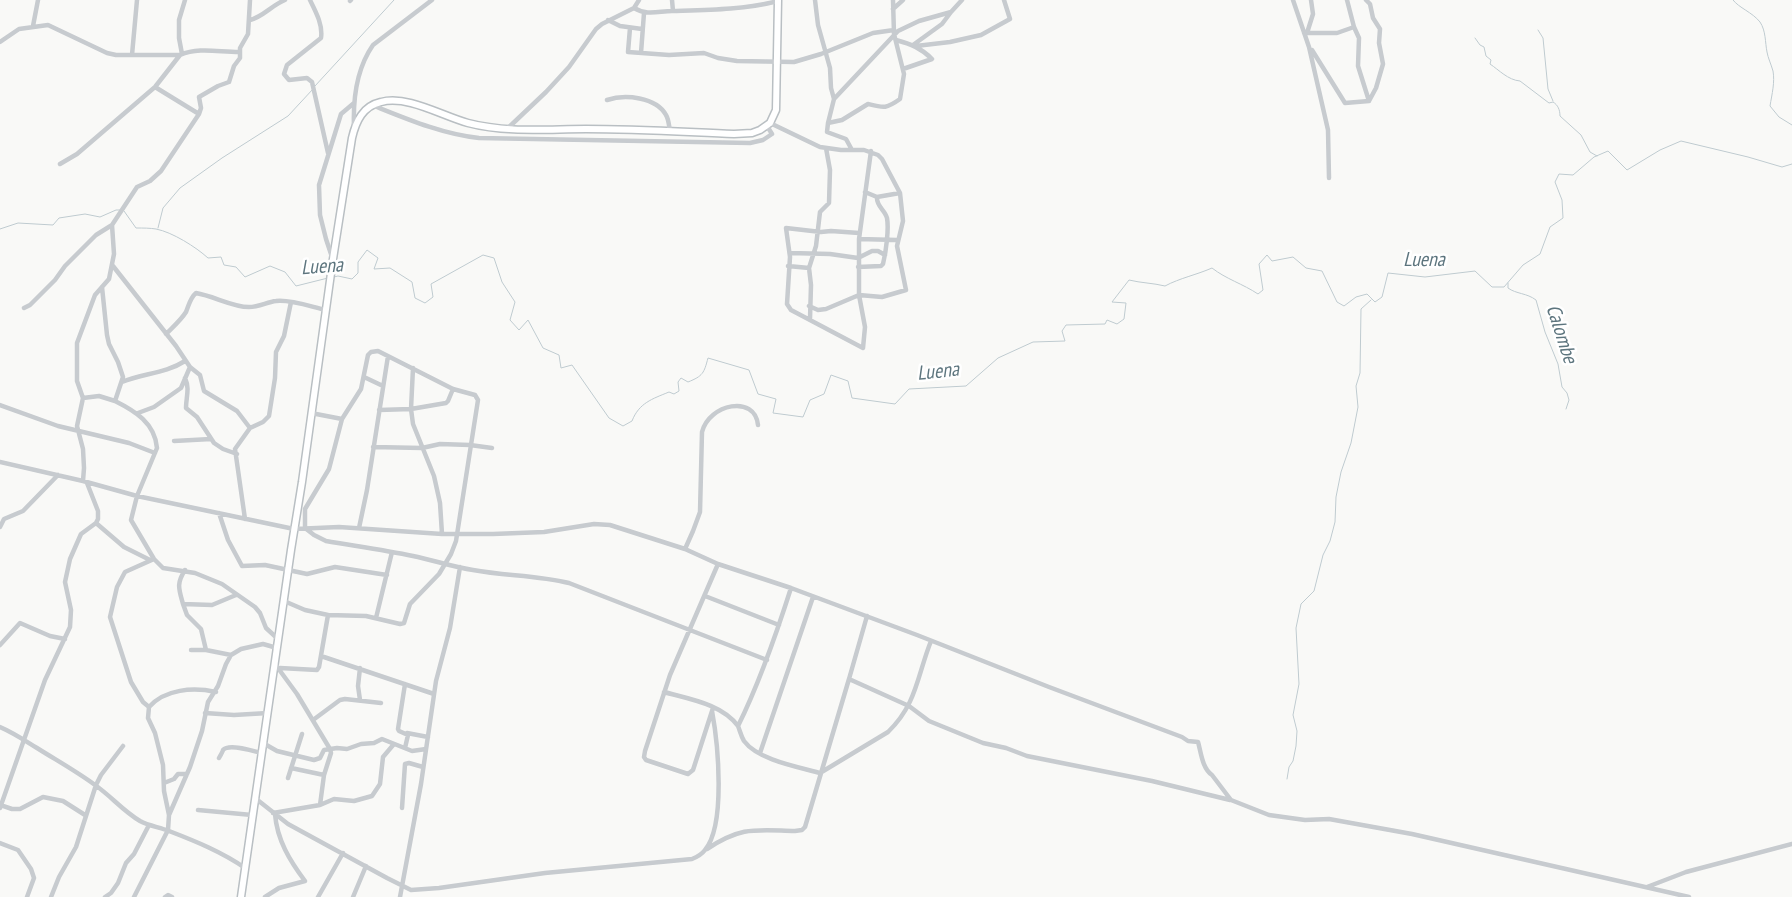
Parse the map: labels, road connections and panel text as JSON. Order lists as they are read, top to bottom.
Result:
{
  "water": ["Luena", "Calombe"]
}
